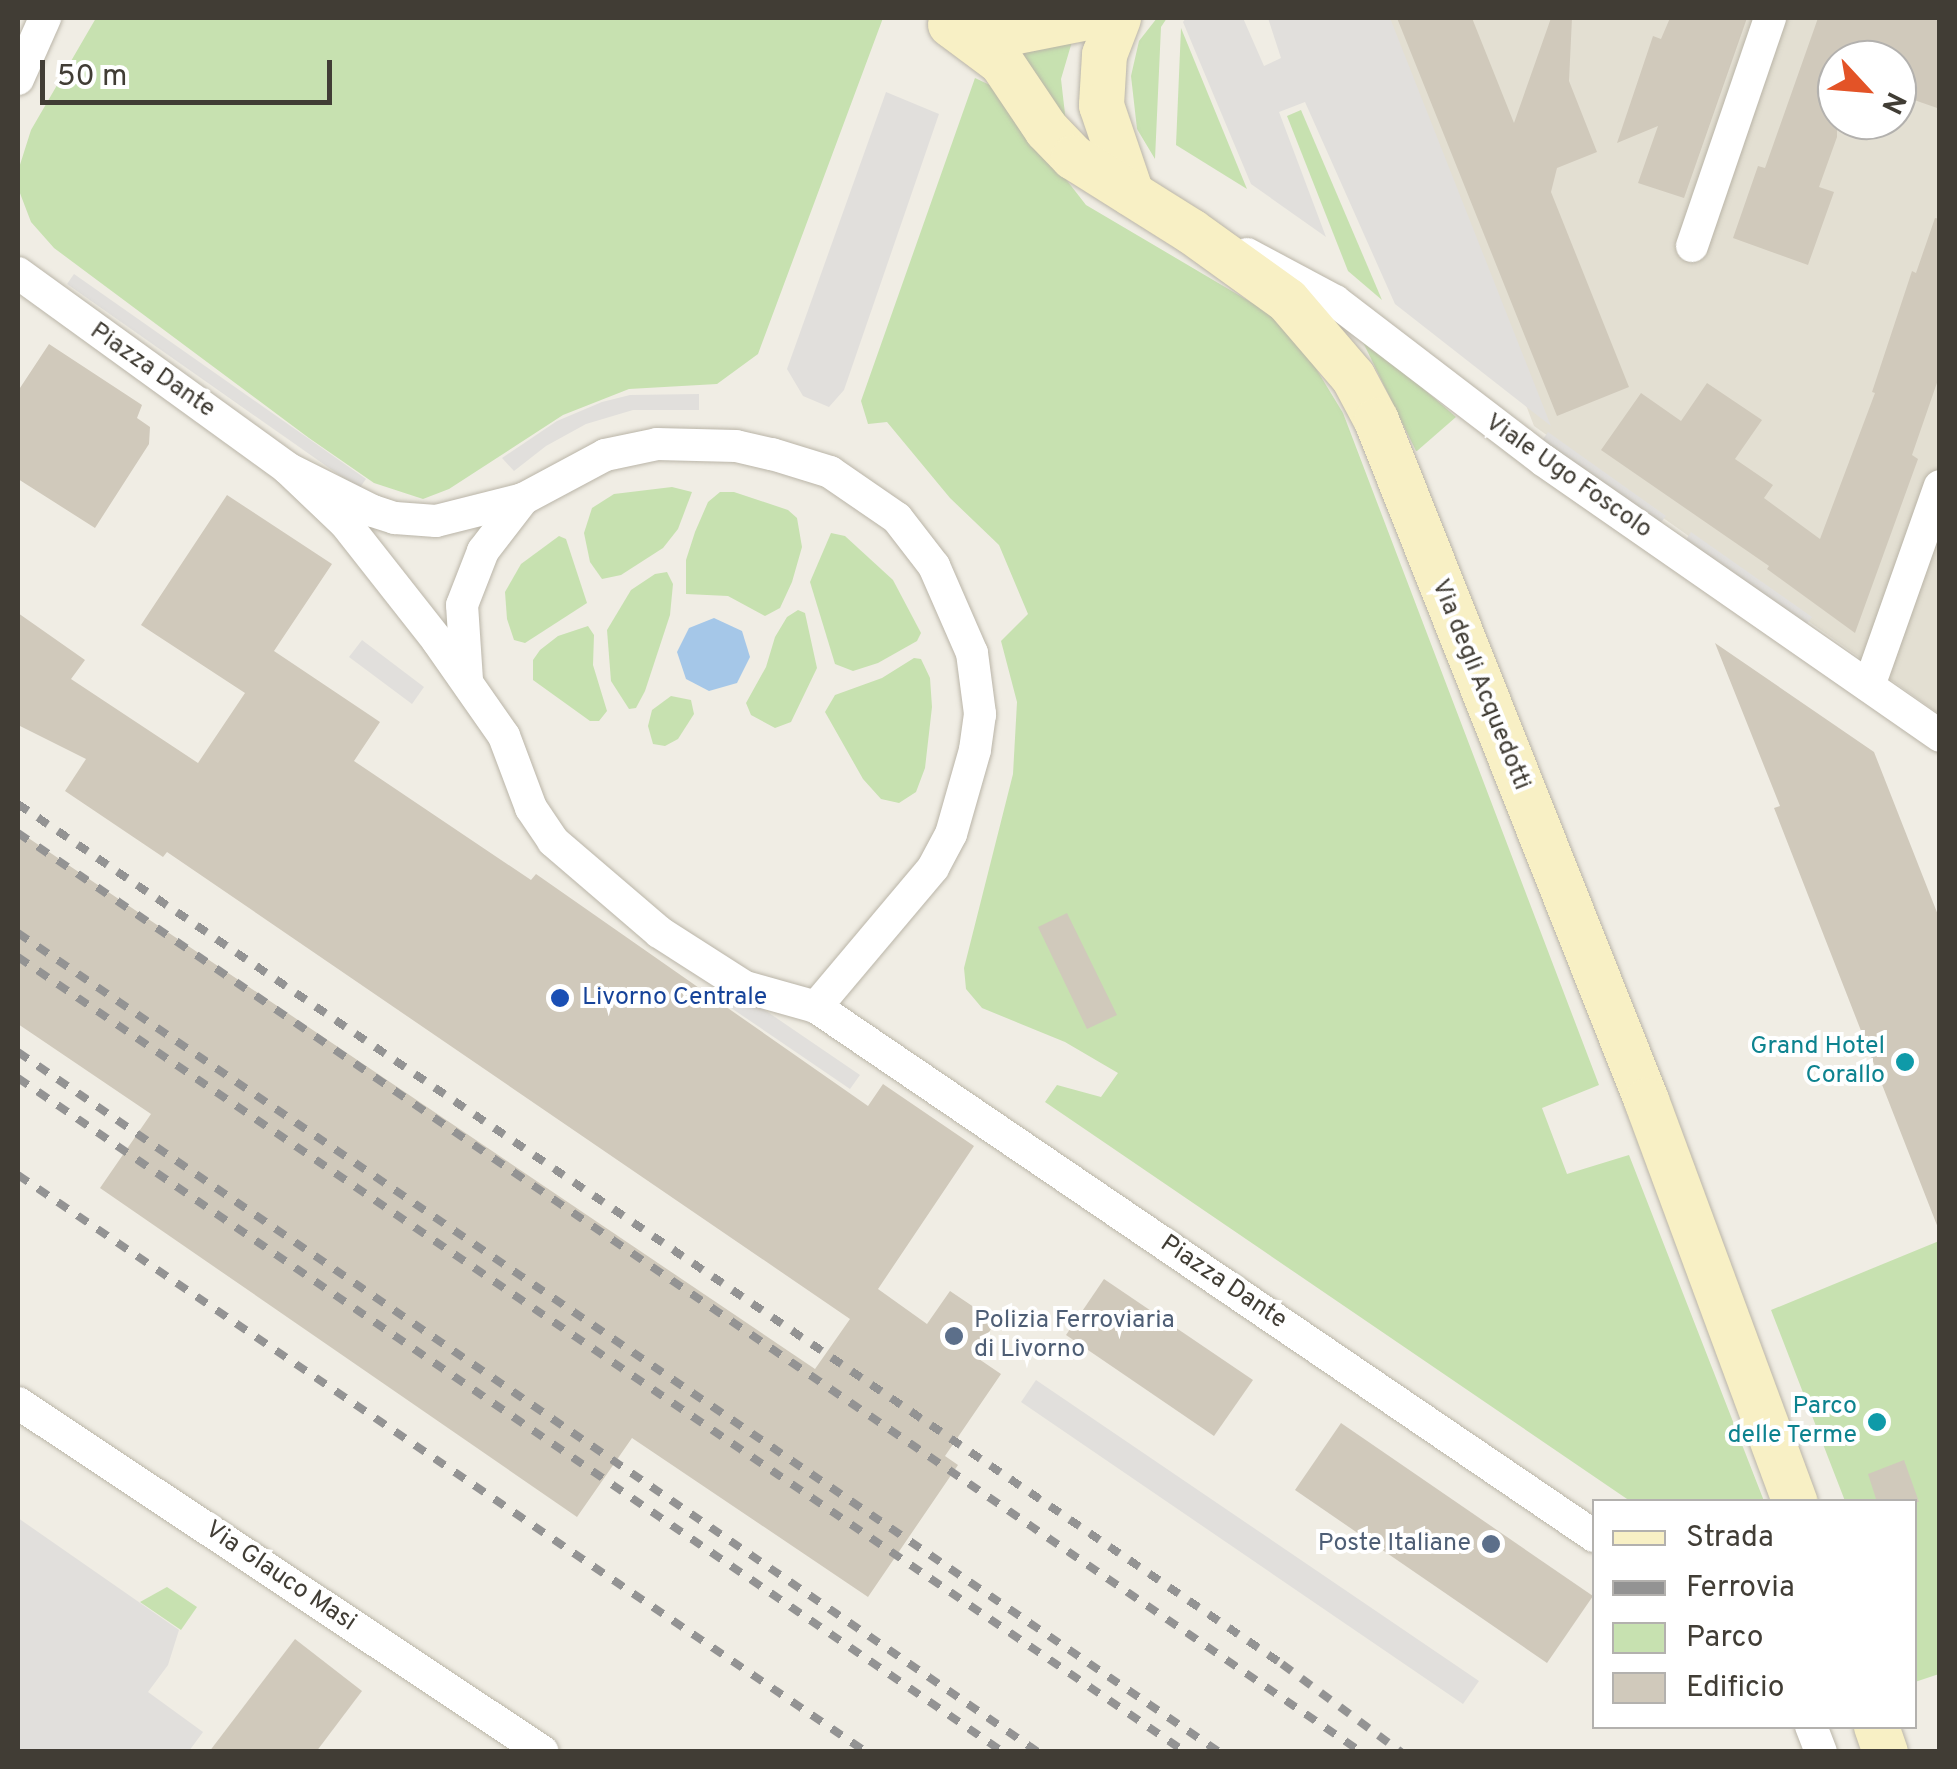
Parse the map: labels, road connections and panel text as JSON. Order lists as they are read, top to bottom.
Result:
{
  "streets": {
    "main road": ["Via degli Acquedotti"],
    "street": ["Piazza Dante", "Viale Ugo Foscolo", "Via Glauco Masi"]
  },
  "crossings": [
    ["Viale Ugo Foscolo", "Via degli Acquedotti"]
  ],
  "places": [
    "Livorno Centrale",
    "Grand Hotel Corallo",
    "Polizia Ferroviaria di Livorno",
    "Parco delle Terme",
    "Poste Italiane"
  ],
  "legend": [
    "Strada",
    "Ferrovia",
    "Parco",
    "Edificio"
  ],
  "scale_bar": "50 m",
  "north": "bottom right"
}
